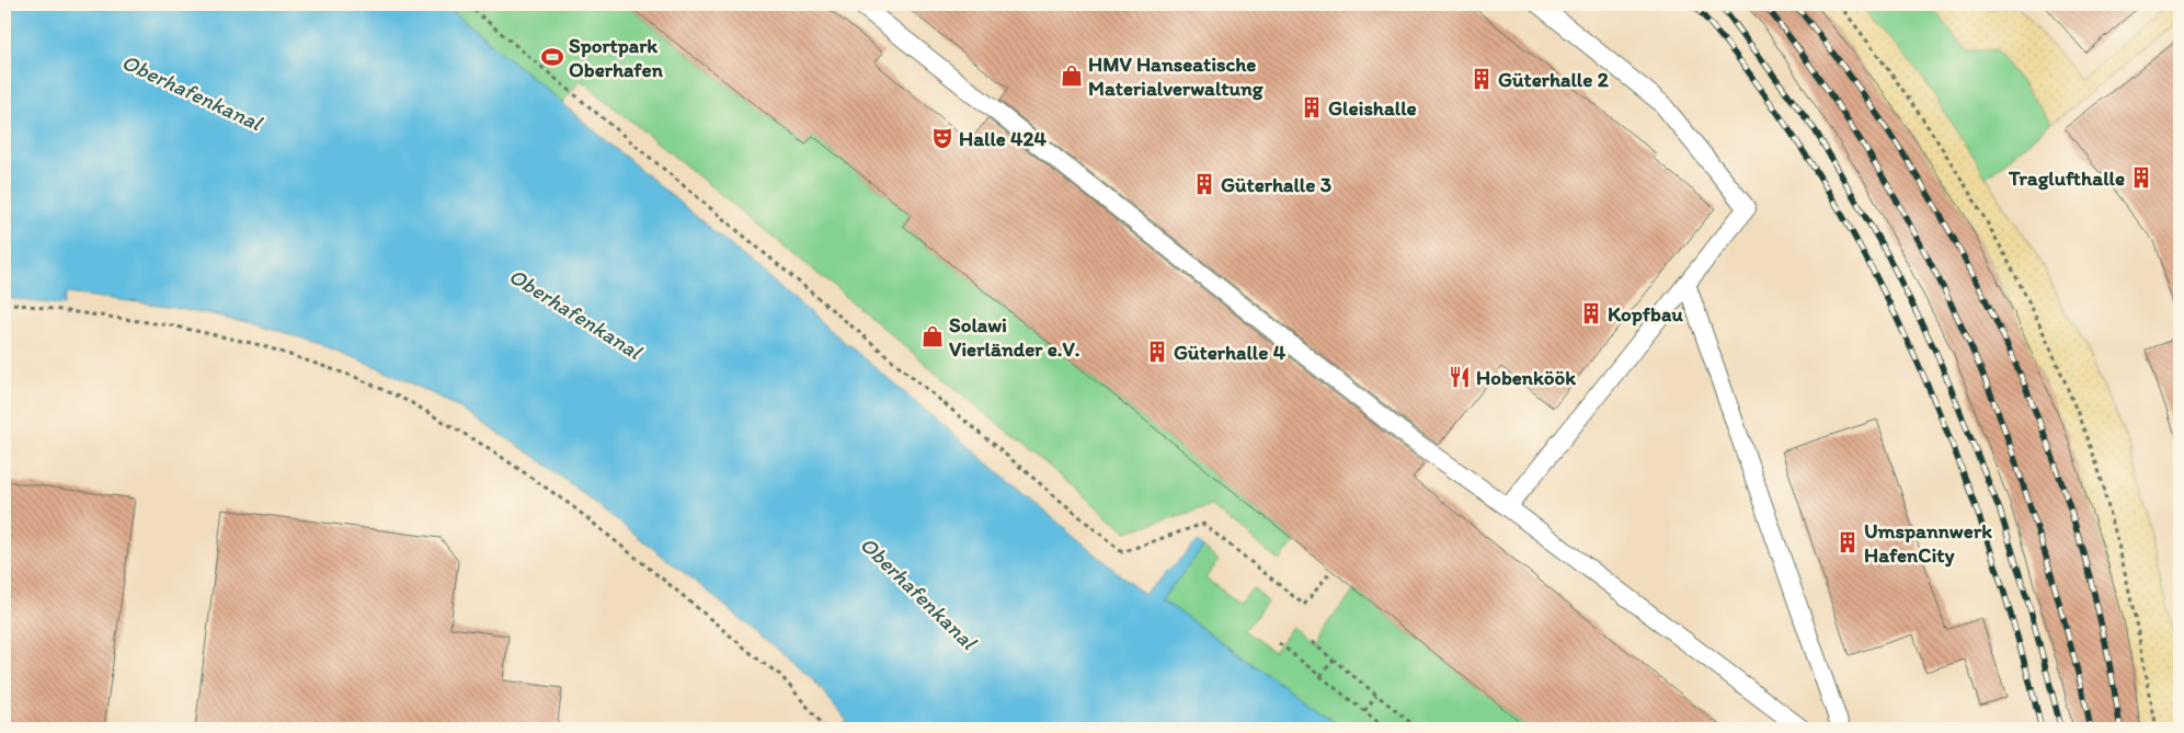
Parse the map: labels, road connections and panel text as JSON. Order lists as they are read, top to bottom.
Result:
{
  "water": ["Oberhafenkanal"],
  "places": {
    "sports": ["Sportpark Oberhafen"],
    "shop": ["HMV Hanseatische Materialverwaltung", "Solawi Vierländer e.V."],
    "building": [
      "Güterhalle 2",
      "Gleishalle",
      "Traglufthalle",
      "Güterhalle 3",
      "Kopfbau",
      "Güterhalle 4",
      "Umspannwerk HafenCity"
    ],
    "theatre": ["Halle 424"],
    "restaurant": ["Hobenköök"]
  }
}
